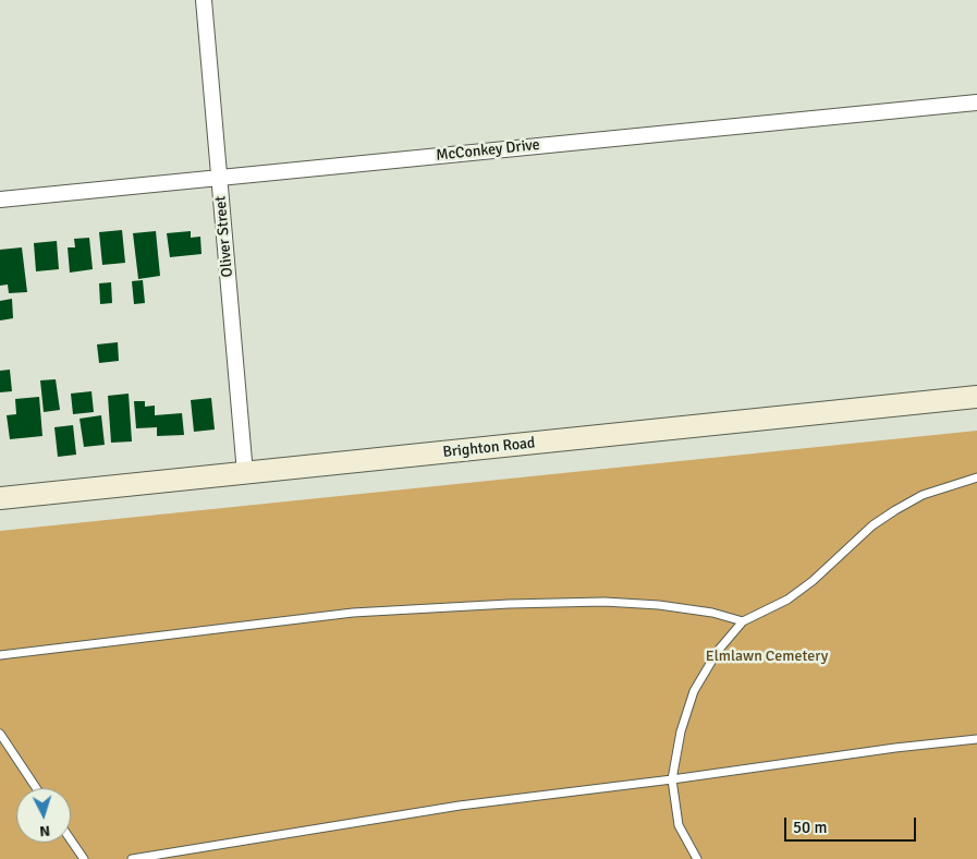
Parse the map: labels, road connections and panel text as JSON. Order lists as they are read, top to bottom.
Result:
{
  "streets": {
    "street": ["McConkey Drive", "Oliver Street", "Brighton Road"]
  },
  "crossings": [
    ["McConkey Drive", "Oliver Street"],
    ["Oliver Street", "Brighton Road"]
  ],
  "parks": ["Elmlawn Cemetery"],
  "scale_bar": "50 m",
  "north": "bottom"
}
